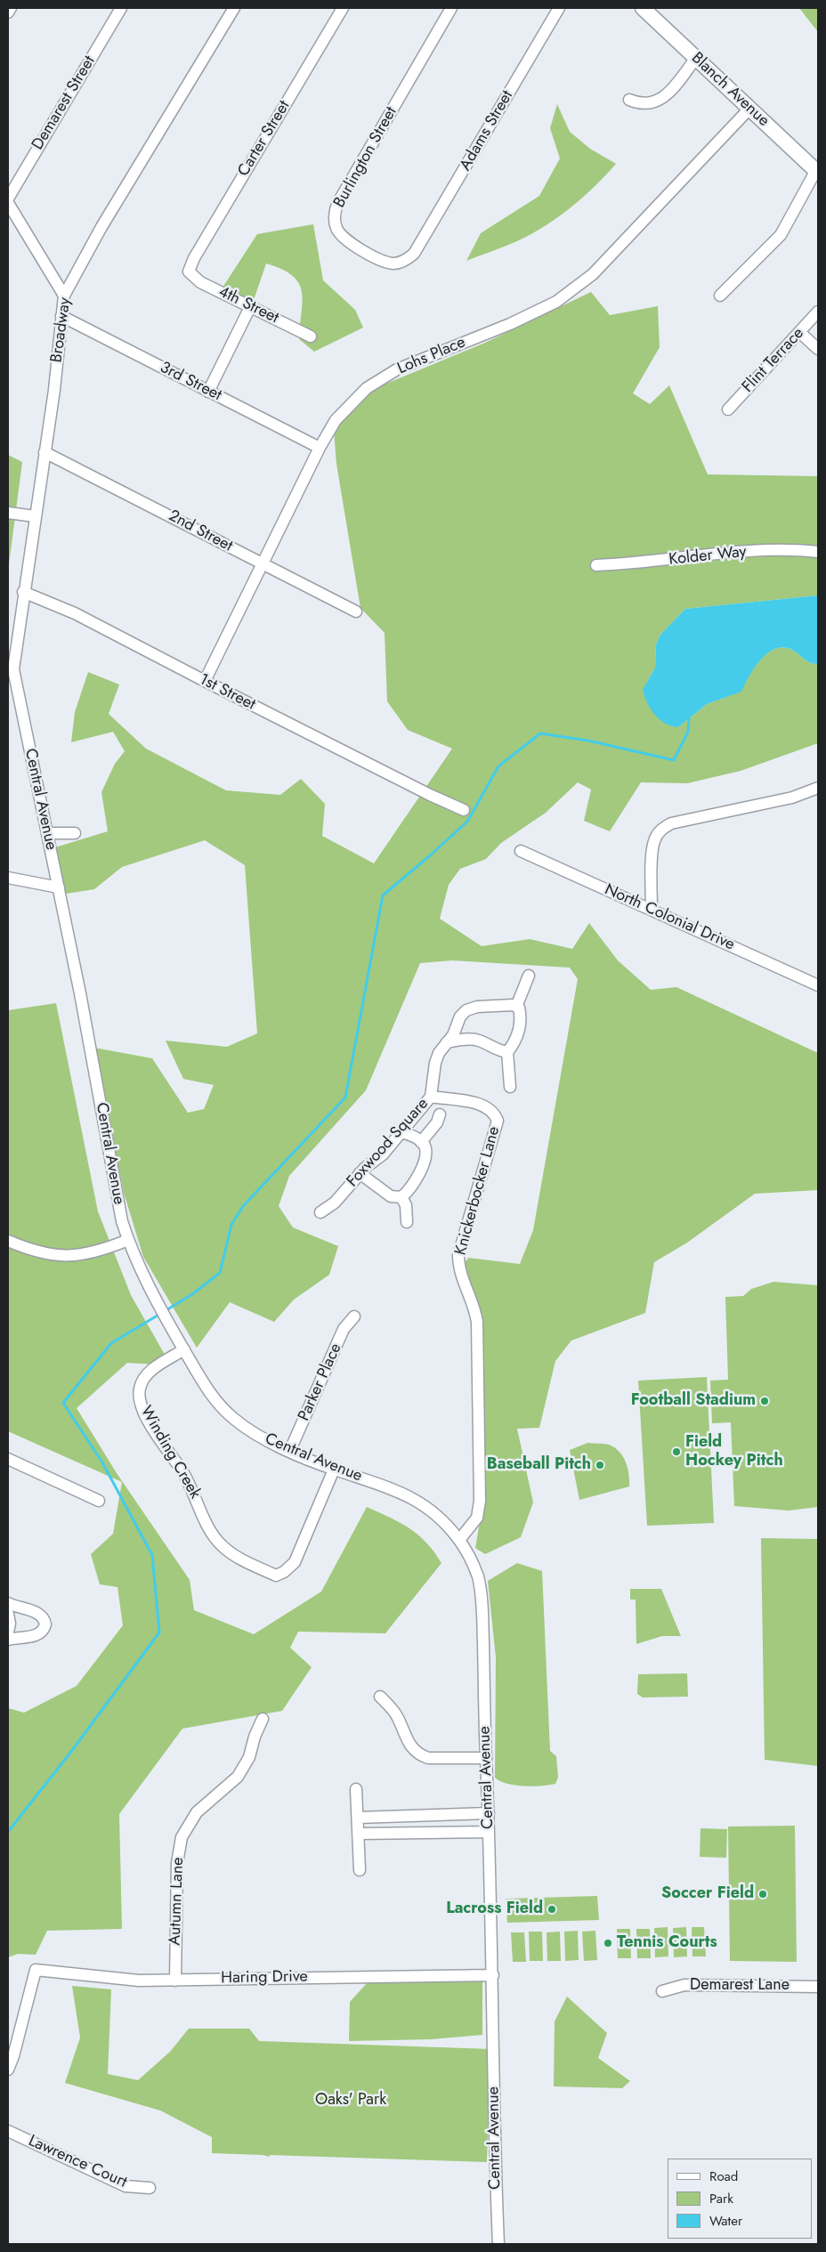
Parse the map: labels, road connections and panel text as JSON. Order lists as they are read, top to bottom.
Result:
{
  "streets": {
    "main road": ["Blanch Avenue"],
    "street": [
      "Demarest Street",
      "Adams Street",
      "Carter Street",
      "Burlington Street",
      "4th Street",
      "Broadway",
      "Lohs Place",
      "Flint Terrace",
      "3rd Street",
      "2nd Street",
      "Kolder Way",
      "1st Street",
      "Central Avenue",
      "North Colonial Drive",
      "Foxwood Square",
      "Knickerbocker Lane",
      "Parker Place",
      "Winding Creek",
      "Autumn Lane",
      "Haring Drive",
      "Demarest Lane",
      "Lawrence Court"
    ]
  },
  "crossings": [
    ["Blanch Avenue", "Lohs Place"],
    ["Adams Street", "Burlington Street"],
    ["Carter Street", "4th Street"],
    ["Broadway", "3rd Street"],
    ["Broadway", "2nd Street"],
    ["Broadway", "1st Street"],
    ["Broadway", "Central Avenue"],
    ["Lohs Place", "3rd Street"],
    ["Lohs Place", "2nd Street"],
    ["Lohs Place", "1st Street"],
    ["Central Avenue", "Knickerbocker Lane"],
    ["Central Avenue", "Parker Place"],
    ["Central Avenue", "Winding Creek"],
    ["Central Avenue", "Haring Drive"],
    ["Foxwood Square", "Knickerbocker Lane"],
    ["Autumn Lane", "Haring Drive"]
  ],
  "parks": ["Oaks' Park"],
  "places": [
    "Football Stadium",
    "Field Hockey Pitch",
    "Baseball Pitch",
    "Soccer Field",
    "Lacross Field",
    "Tennis Courts"
  ],
  "legend": ["Road", "Park", "Water"]
}
